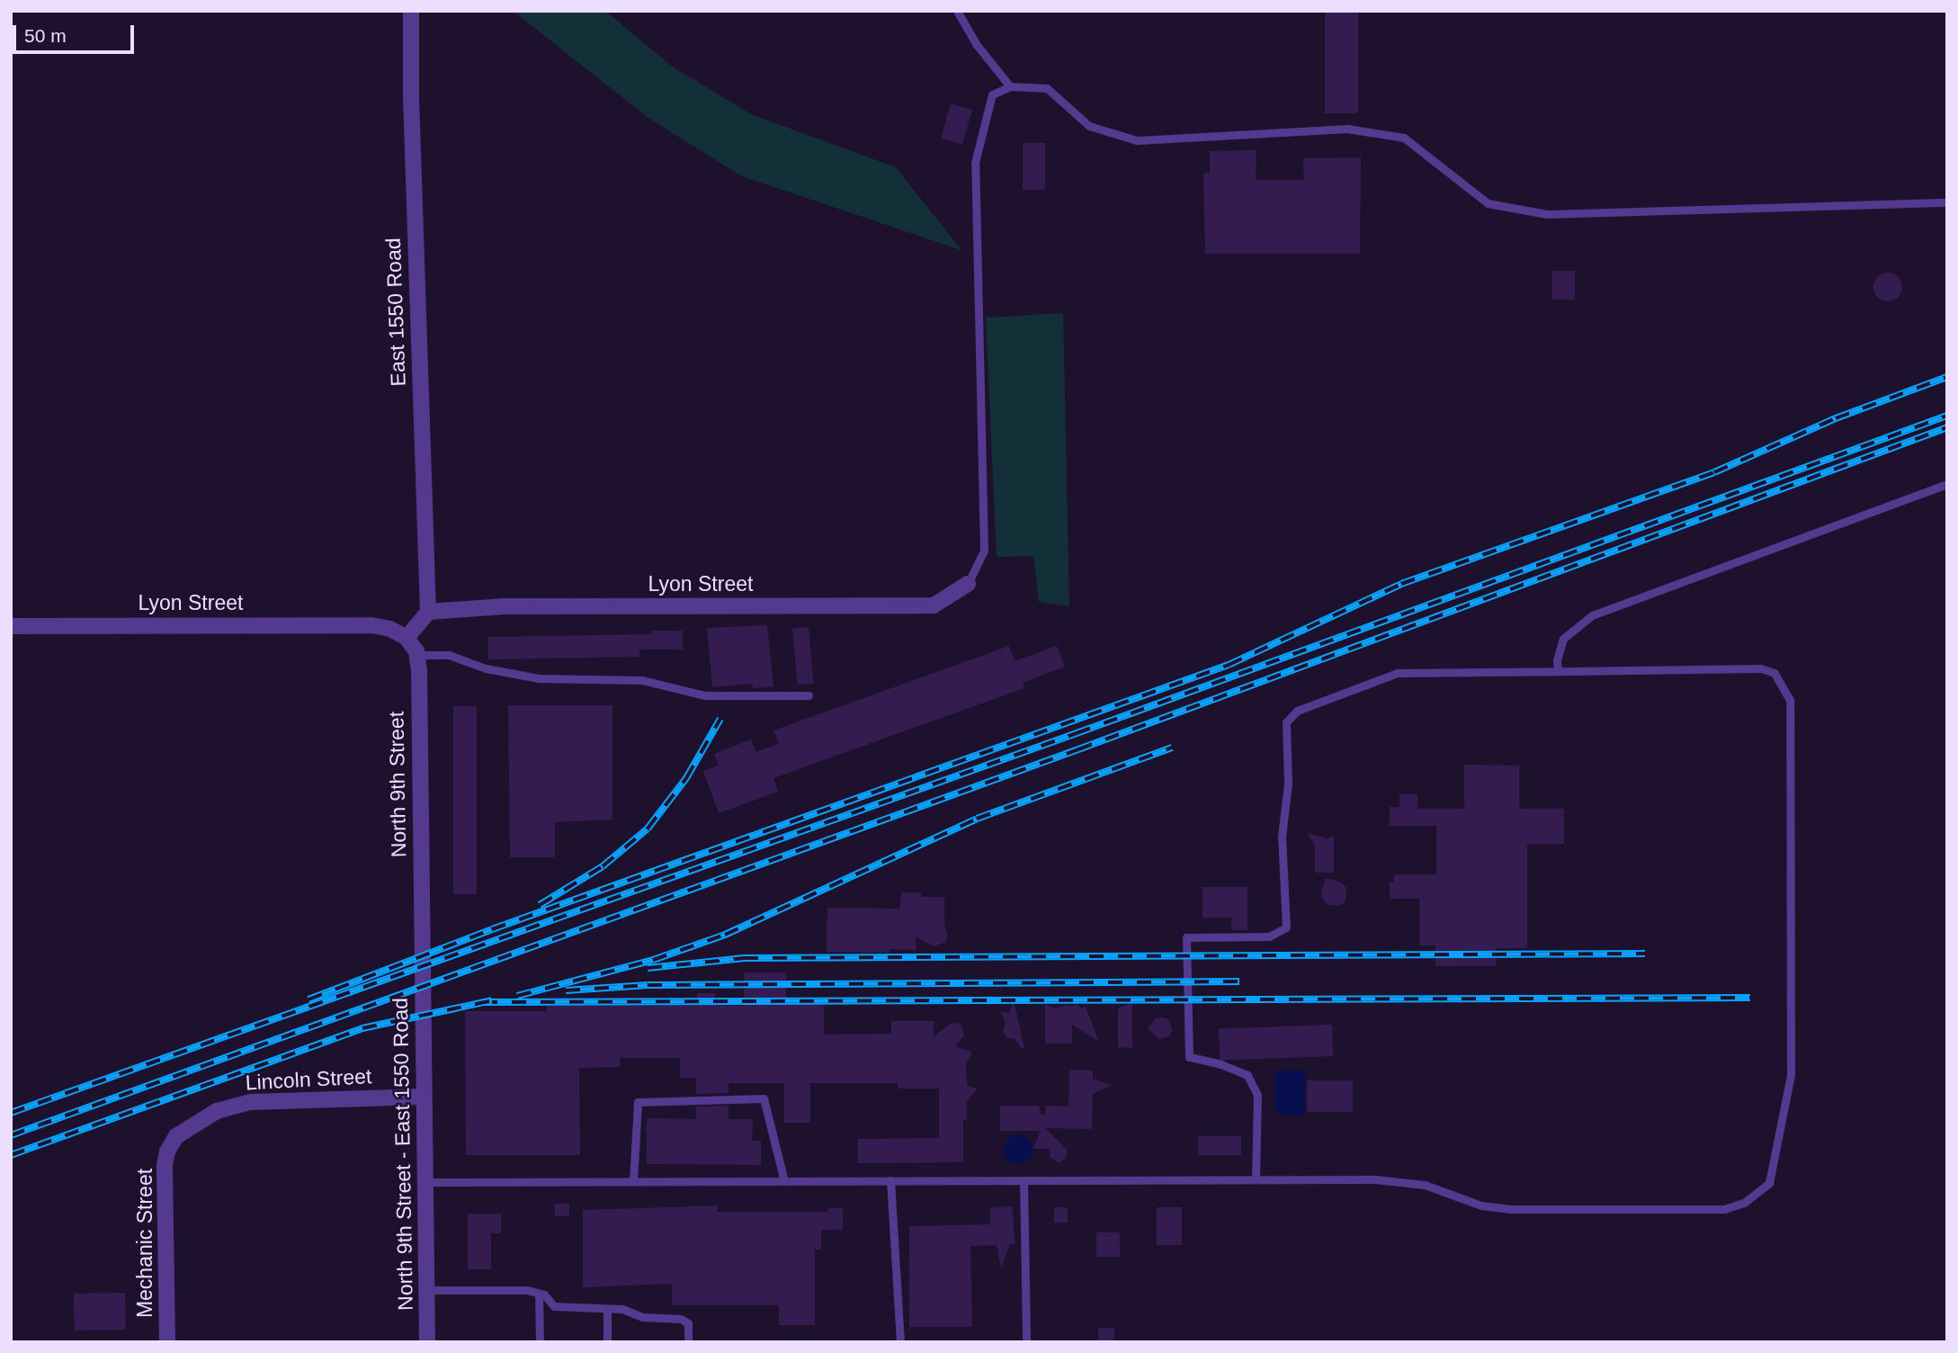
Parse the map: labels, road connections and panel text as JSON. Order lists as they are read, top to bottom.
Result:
{
  "streets": {
    "street": [
      "East 1550 Road",
      "Lyon Street",
      "North 9th Street",
      "Lincoln Street",
      "North 9th Street - East 1550 Road",
      "Mechanic Street"
    ]
  },
  "crossings": [
    ["East 1550 Road", "Lyon Street"],
    ["Lyon Street", "North 9th Street"],
    ["North 9th Street", "North 9th Street - East 1550 Road"],
    ["Lincoln Street", "North 9th Street - East 1550 Road"],
    ["Lincoln Street", "Mechanic Street"]
  ],
  "scale_bar": "50 m"
}
